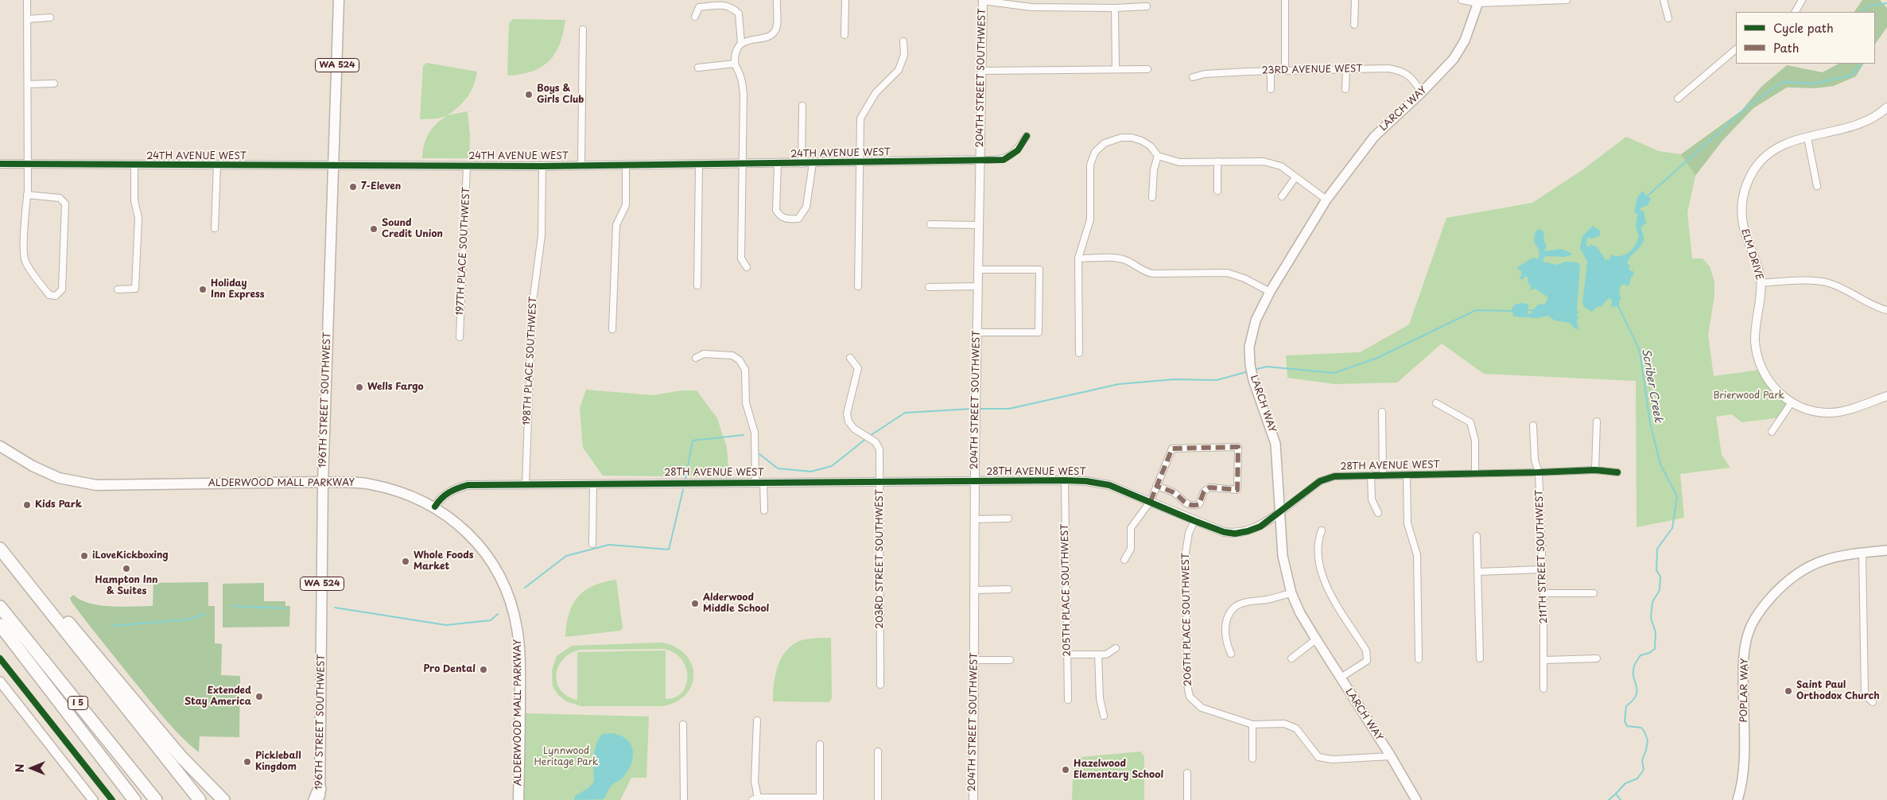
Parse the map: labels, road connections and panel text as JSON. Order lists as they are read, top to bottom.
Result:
{
  "streets": {
    "highway": ["I 5"],
    "main road": [
      "WA 524",
      "LARCH WAY",
      "196TH STREET SOUTHWEST",
      "ALDERWOOD MALL PARKWAY",
      "POPLAR WAY"
    ],
    "street": [
      "23RD AVENUE WEST",
      "204TH STREET SOUTHWEST",
      "24TH AVENUE WEST",
      "197TH PLACE SOUTHWEST",
      "ELM DRIVE",
      "198TH PLACE SOUTHWEST",
      "28TH AVENUE WEST",
      "211TH STREET SOUTHWEST",
      "203RD STREET SOUTHWEST",
      "205TH PLACE SOUTHWEST",
      "206TH PLACE SOUTHWEST"
    ]
  },
  "crossings": [
    ["23RD AVENUE WEST", "LARCH WAY"],
    ["204TH STREET SOUTHWEST", "24TH AVENUE WEST"],
    ["204TH STREET SOUTHWEST", "28TH AVENUE WEST"],
    ["LARCH WAY", "28TH AVENUE WEST"],
    ["24TH AVENUE WEST", "197TH PLACE SOUTHWEST"],
    ["24TH AVENUE WEST", "198TH PLACE SOUTHWEST"],
    ["24TH AVENUE WEST", "196TH STREET SOUTHWEST"],
    ["198TH PLACE SOUTHWEST", "28TH AVENUE WEST"],
    ["196TH STREET SOUTHWEST", "ALDERWOOD MALL PARKWAY"],
    ["28TH AVENUE WEST", "ALDERWOOD MALL PARKWAY"],
    ["28TH AVENUE WEST", "211TH STREET SOUTHWEST"],
    ["28TH AVENUE WEST", "203RD STREET SOUTHWEST"],
    ["28TH AVENUE WEST", "205TH PLACE SOUTHWEST"],
    ["28TH AVENUE WEST", "206TH PLACE SOUTHWEST"]
  ],
  "water": ["Scriber Creek"],
  "parks": ["Brierwood Park", "Lynnwood Heritage Park"],
  "places": [
    "Boys & Girls Club",
    "7-Eleven",
    "Sound Credit Union",
    "Holiday Inn Express",
    "Wells Fargo",
    "Kids Park",
    "iLoveKickboxing",
    "Whole Foods Market",
    "Hampton Inn & Suites",
    "Alderwood Middle School",
    "Pro Dental",
    "Saint Paul Orthodox Church",
    "Extended Stay America",
    "Pickleball Kingdom",
    "Hazelwood Elementary School"
  ],
  "legend": ["Cycle path", "Path"],
  "north": "left"
}
